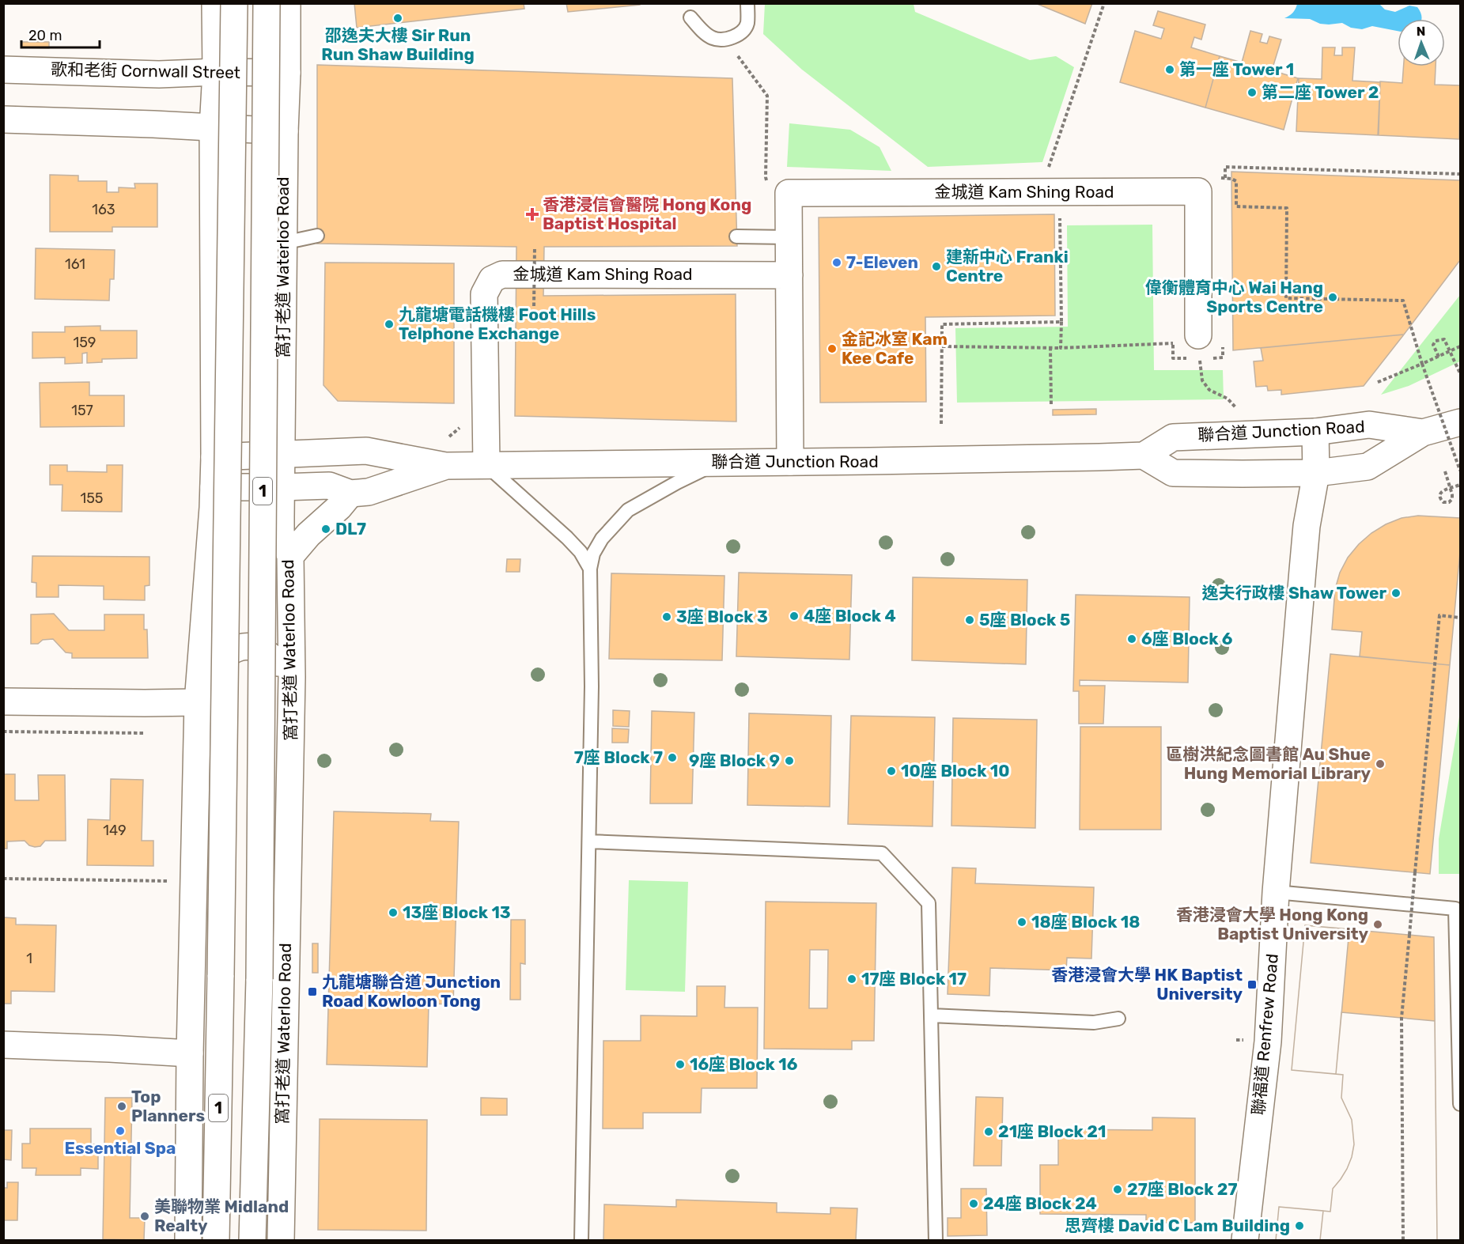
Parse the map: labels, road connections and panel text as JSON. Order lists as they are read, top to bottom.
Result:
{
  "streets": {
    "main road": [
      "歌和老街 Cornwall Street",
      "金城道 Kam Shing Road",
      "窩打老道 Waterloo Road",
      "聯合道 Junction Road",
      "1",
      "聯福道 Renfrew Road"
    ]
  },
  "crossings": [
    ["歌和老街 Cornwall Street", "窩打老道 Waterloo Road"],
    ["金城道 Kam Shing Road", "聯合道 Junction Road"],
    ["窩打老道 Waterloo Road", "聯合道 Junction Road"],
    ["聯合道 Junction Road", "聯福道 Renfrew Road"]
  ],
  "places": {
    "other": [
      "邵逸夫大樓 Sir Run Run Shaw Building",
      "第一座 Tower 1",
      "第二座 Tower 2",
      "7-Eleven",
      "建新中心 Franki Centre",
      "偉衡體育中心 Wai Hang Sports Centre",
      "九龍塘電話機樓 Foot Hills Telphone Exchange",
      "金記冰室 Kam Kee Cafe",
      "DL7",
      "逸夫行政樓 Shaw Tower",
      "4座 Block 4",
      "3座 Block 3",
      "5座 Block 5",
      "6座 Block 6",
      "7座 Block 7",
      "9座 Block 9",
      "區樹洪紀念圖書館 Au Shue Hung Memorial Library",
      "10座 Block 10",
      "13座 Block 13",
      "18座 Block 18",
      "香港浸會大學 Hong Kong Baptist University",
      "17座 Block 17",
      "16座 Block 16",
      "Top Planners",
      "Essential Spa",
      "21座 Block 21",
      "27座 Block 27",
      "24座 Block 24",
      "美聯物業 Midland Realty",
      "思齊樓 David C Lam Building"
    ],
    "health": ["香港浸信會醫院 Hong Kong Baptist Hospital"],
    "transit": ["香港浸會大學 HK Baptist University", "九龍塘聯合道 Junction Road Kowloon Tong"]
  },
  "house_numbers": [
    "163",
    "161",
    "159",
    "157",
    "155",
    "149",
    "1"
  ],
  "scale_bar": "20 m",
  "north": "top"
}
